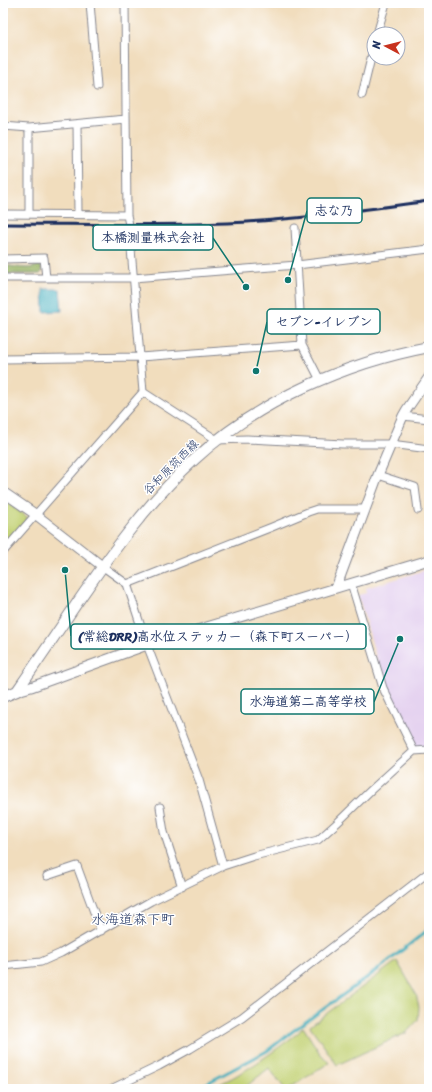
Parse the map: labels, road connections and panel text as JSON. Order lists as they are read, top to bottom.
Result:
{
  "streets": {
    "main road": ["谷和原筑西線"]
  },
  "districts": ["水海道森下町"],
  "places": [
    "志な乃",
    "本橋測量株式会社",
    "セブン-イレブン",
    "(常総DRR)高水位ステッカー（森下町スーパー）",
    "水海道第二高等学校"
  ],
  "north": "left"
}
